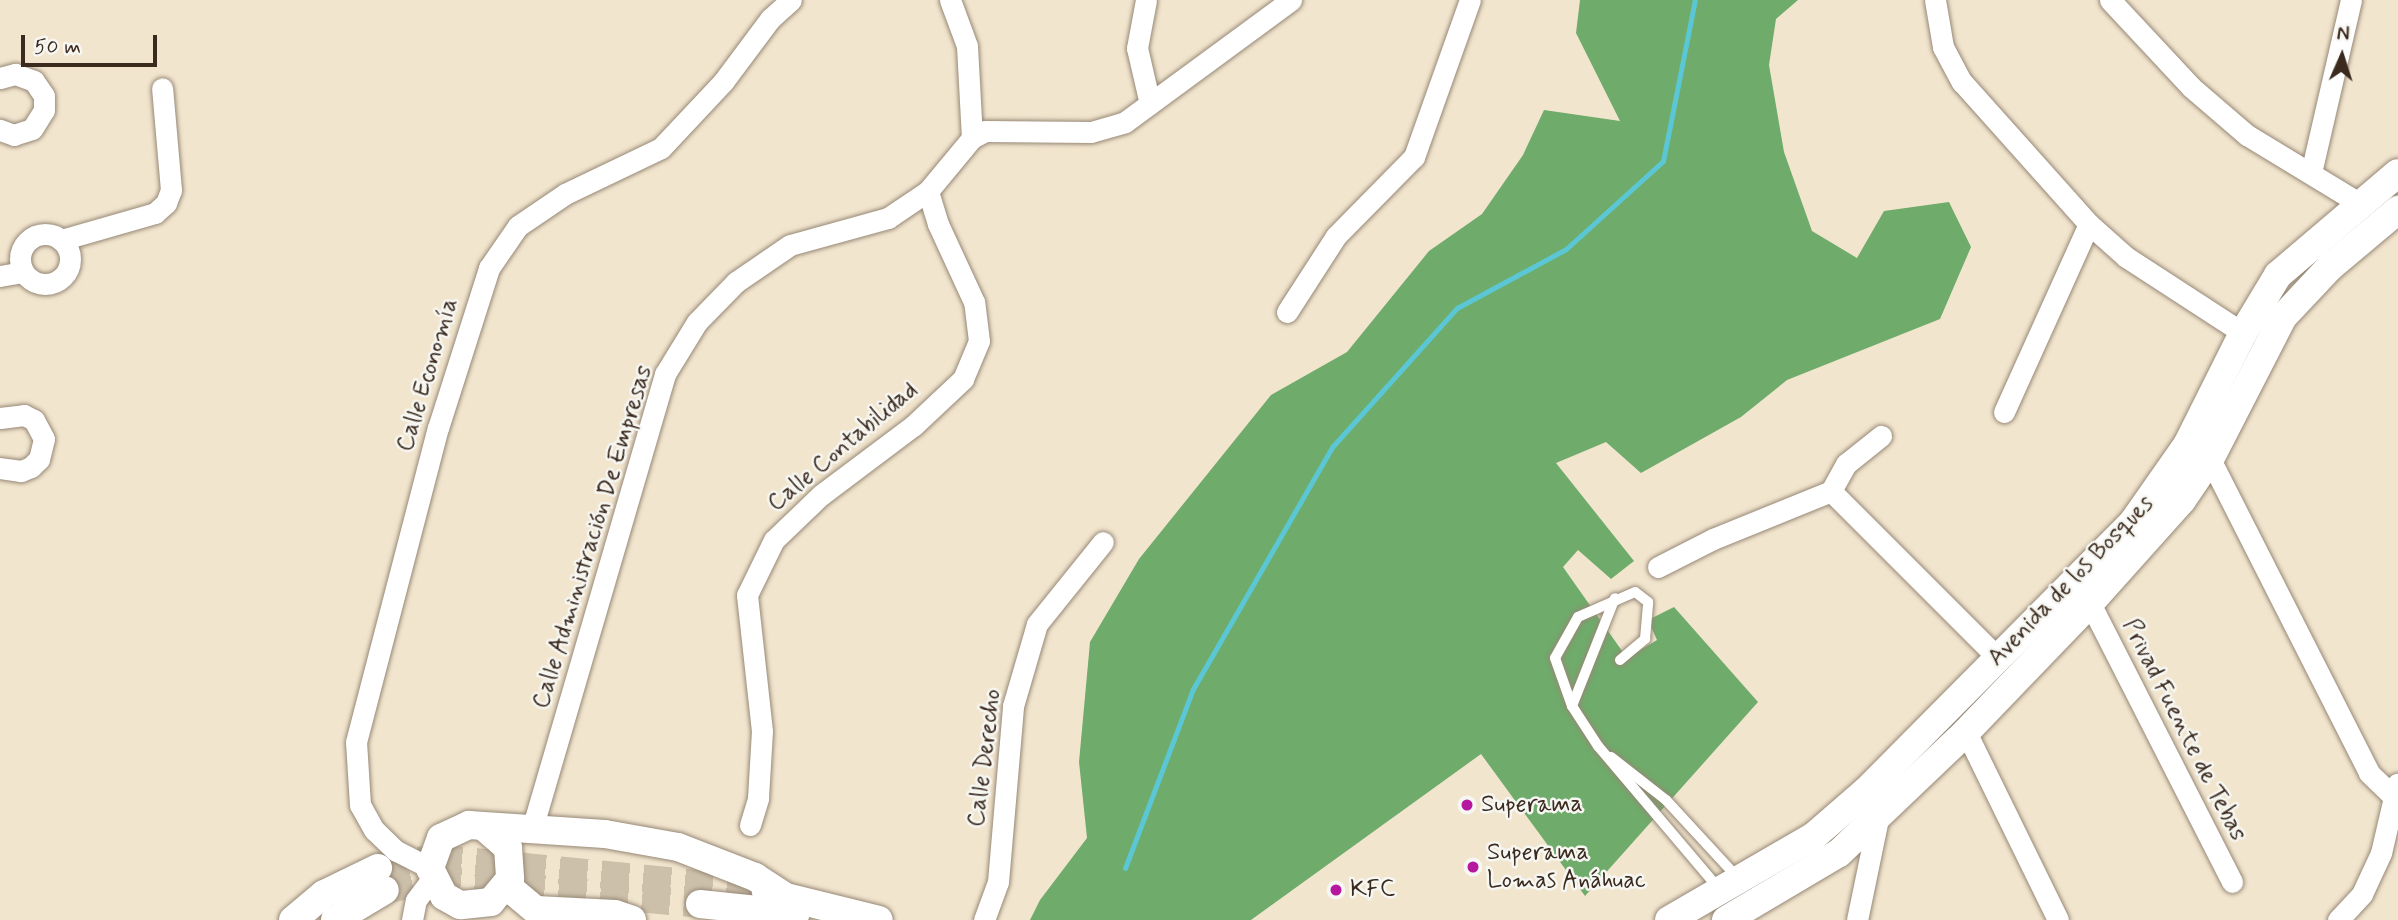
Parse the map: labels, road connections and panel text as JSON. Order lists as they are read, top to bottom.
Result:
{
  "streets": {
    "main road": ["Avenida de los Bosques"],
    "street": [
      "Calle Economía",
      "Calle Contabilidad",
      "Calle Administración De Empresas",
      "Privad Fuente de Tebas",
      "Calle Derecho"
    ]
  },
  "crossings": [
    ["Calle Contabilidad", "Calle Administración De Empresas"],
    ["Avenida de los Bosques", "Privad Fuente de Tebas"]
  ],
  "places": ["Superama", "Superama Lomas Anáhuac", "KFC"],
  "scale_bar": "50 m",
  "north": "top"
}
